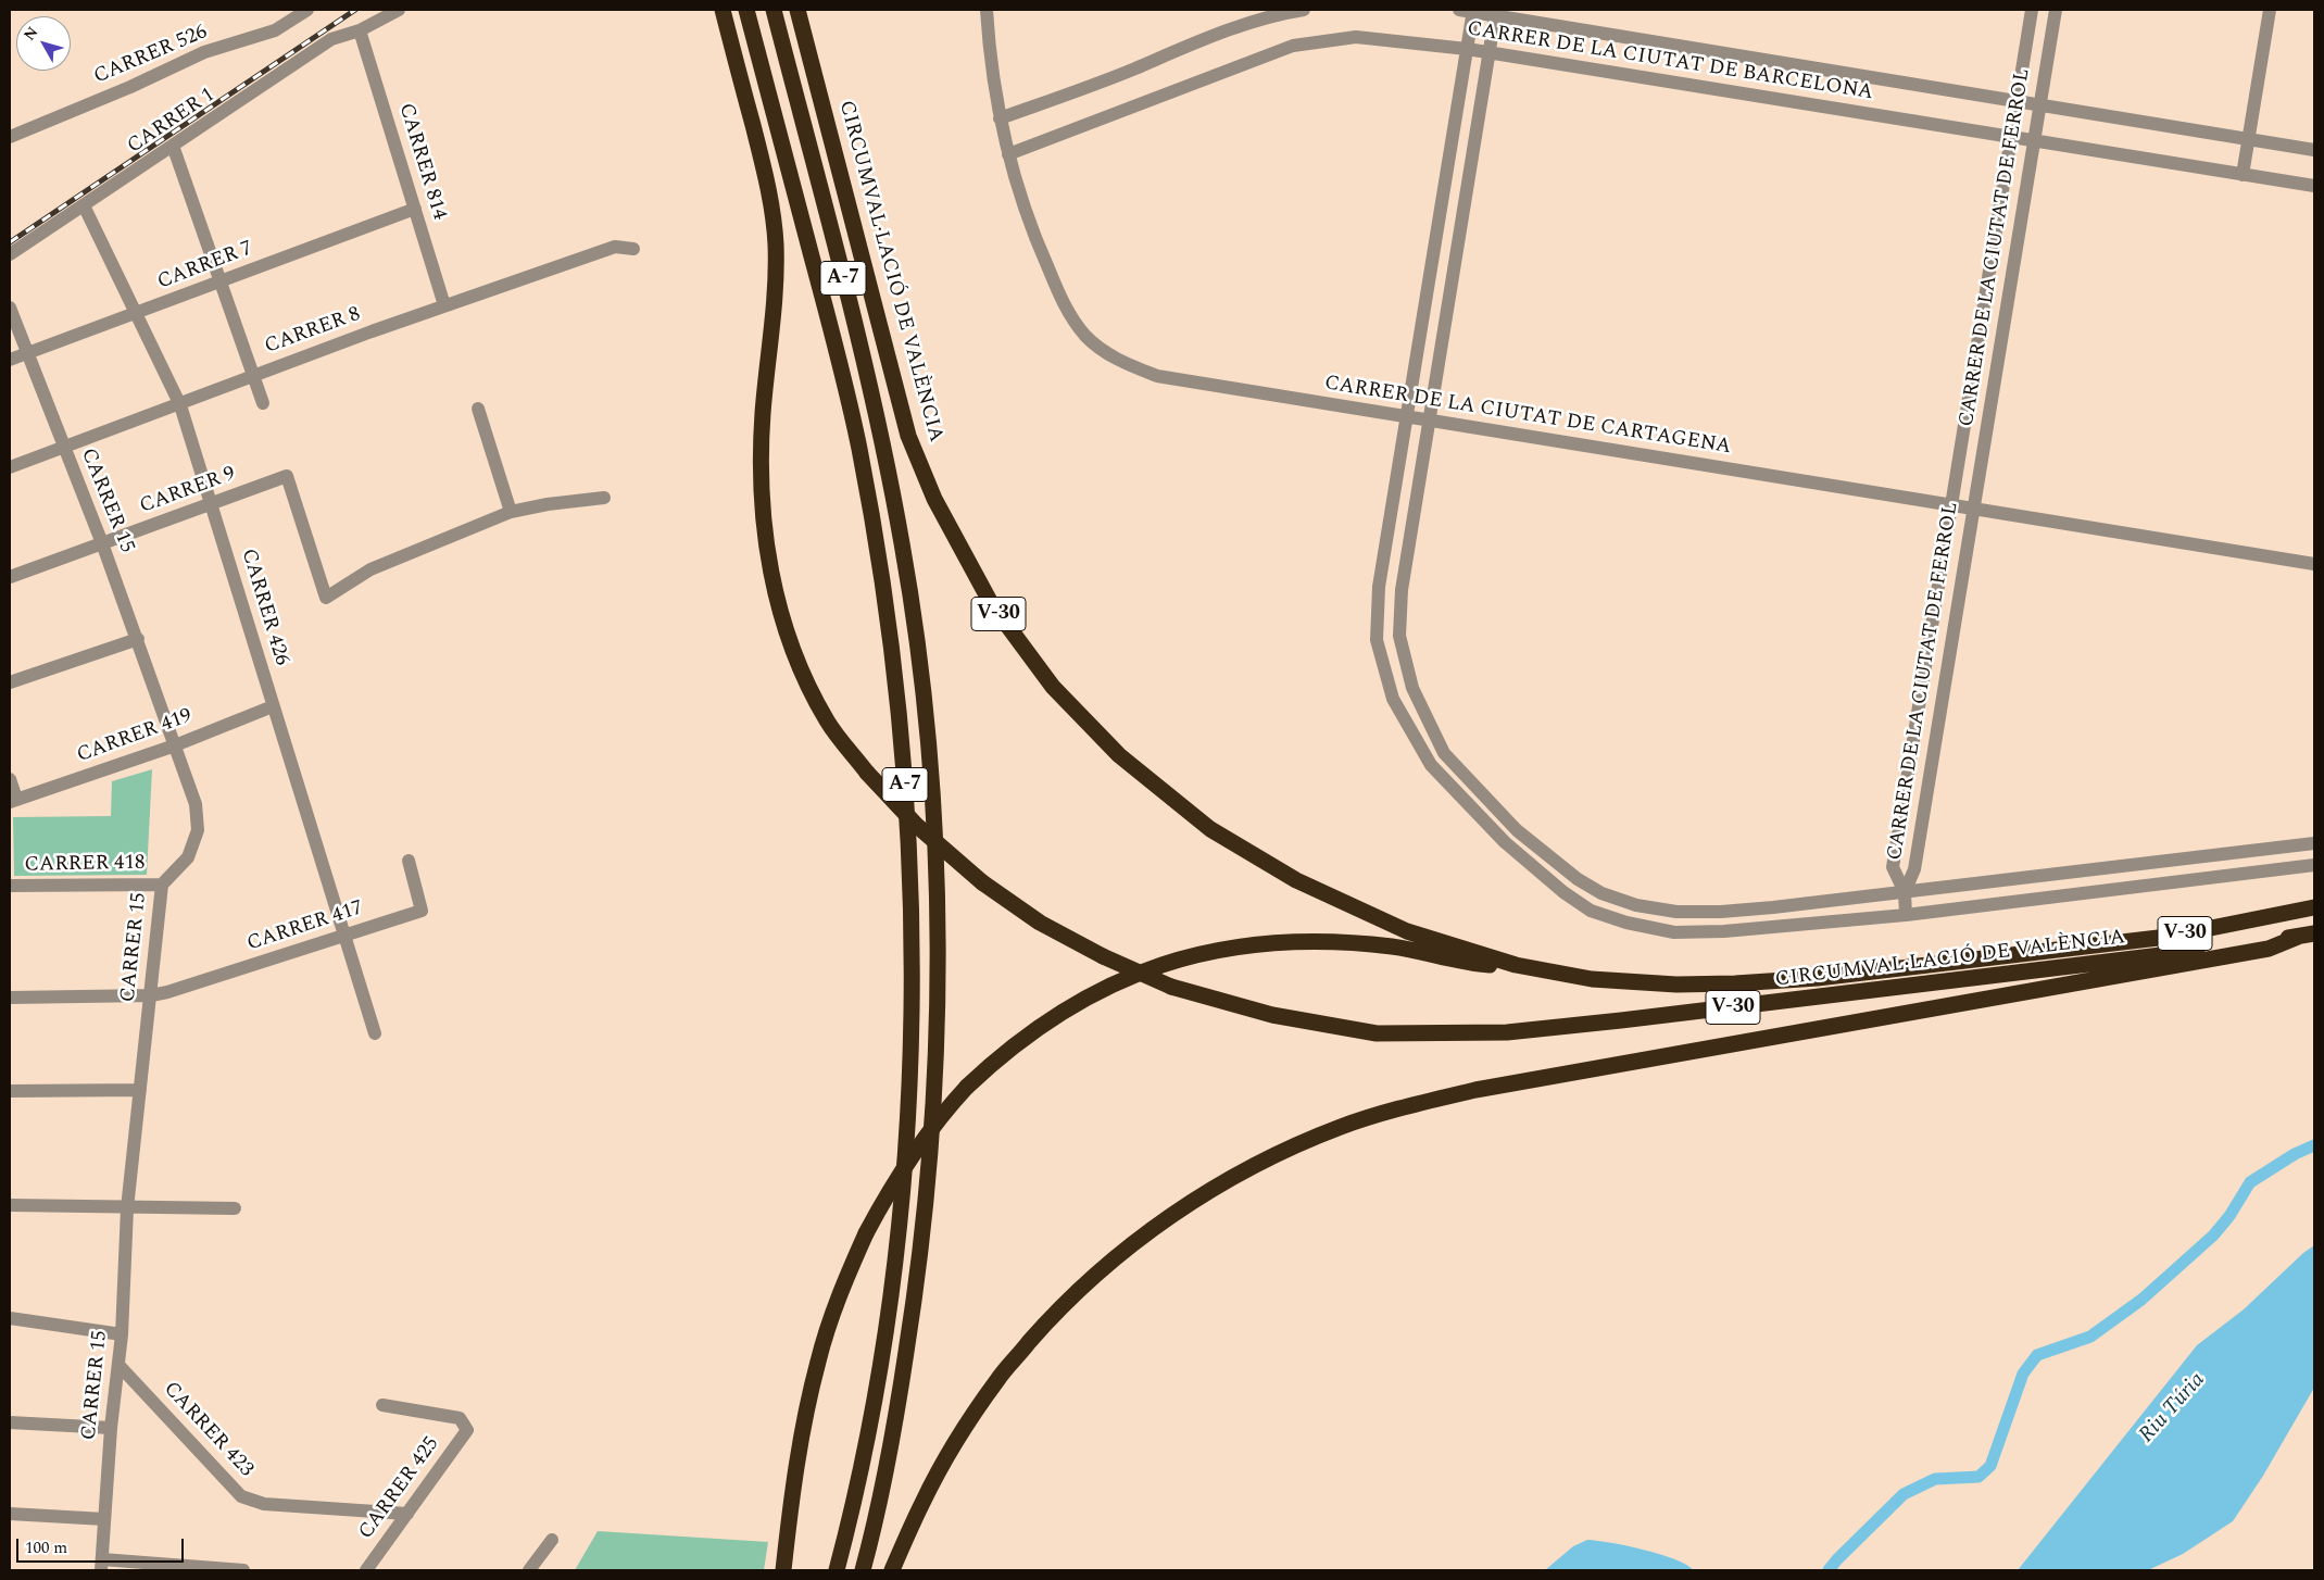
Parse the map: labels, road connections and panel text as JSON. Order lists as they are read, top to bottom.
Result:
{
  "streets": {
    "highway": ["CIRCUMVAL·LACIÓ DE VALÈNCIA", "A-7", "V-30"],
    "street": [
      "CARRER 526",
      "CARRER DE LA CIUTAT DE BARCELONA",
      "CARRER 1",
      "CARRER 814",
      "CARRER DE LA CIUTAT DE FERROL",
      "CARRER 7",
      "CARRER 8",
      "CARRER DE LA CIUTAT DE CARTAGENA",
      "CARRER 9",
      "CARRER 15",
      "CARRER 426",
      "CARRER 419",
      "CARRER 418",
      "CARRER 417",
      "CARRER 423",
      "CARRER 425"
    ]
  },
  "crossings": [
    ["CARRER DE LA CIUTAT DE BARCELONA", "CARRER DE LA CIUTAT DE FERROL"],
    ["CARRER DE LA CIUTAT DE BARCELONA", "CARRER DE LA CIUTAT DE CARTAGENA"],
    ["CARRER 1", "CARRER 814"],
    ["CARRER 1", "CARRER 426"],
    ["CARRER 814", "CARRER 7"],
    ["CARRER 814", "CARRER 8"],
    ["CARRER DE LA CIUTAT DE FERROL", "CARRER DE LA CIUTAT DE CARTAGENA"],
    ["CARRER 7", "CARRER 15"],
    ["CARRER 7", "CARRER 426"],
    ["CARRER 8", "CARRER 15"],
    ["CARRER 8", "CARRER 426"],
    ["CARRER 9", "CARRER 15"],
    ["CARRER 9", "CARRER 426"],
    ["CARRER 15", "CARRER 419"],
    ["CARRER 15", "CARRER 418"],
    ["CARRER 15", "CARRER 417"],
    ["CARRER 15", "CARRER 423"],
    ["CARRER 426", "CARRER 419"],
    ["CARRER 426", "CARRER 417"],
    ["CARRER 423", "CARRER 425"]
  ],
  "water": ["Riu Túria"],
  "scale_bar": "100 m",
  "north": "top left"
}
